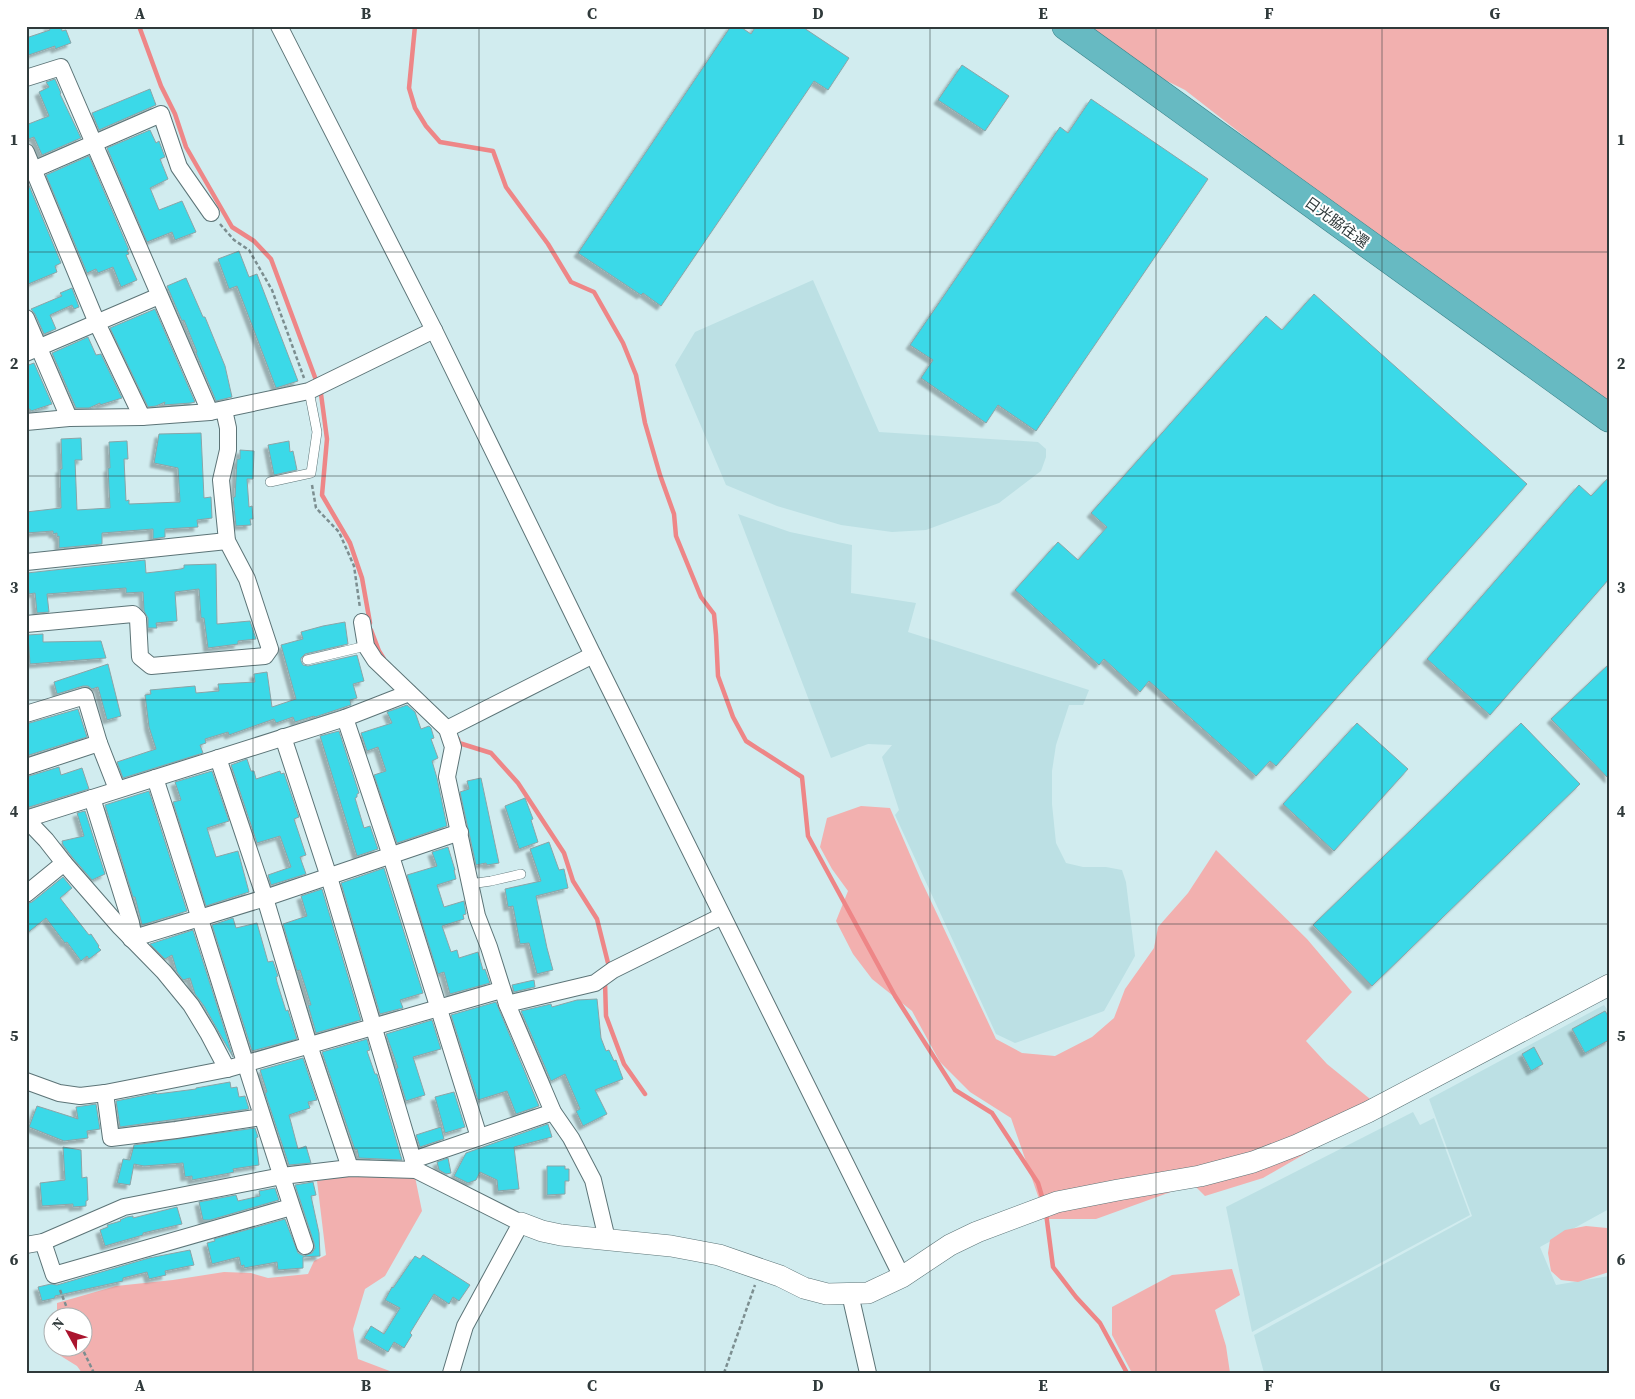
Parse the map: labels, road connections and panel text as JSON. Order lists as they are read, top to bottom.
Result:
{
  "streets": {
    "highway": ["日光脇往還"]
  },
  "north": "top left",
  "grid": {
    "columns": [
      "A",
      "B",
      "C",
      "D",
      "E",
      "F",
      "G"
    ],
    "rows": [
      "1",
      "2",
      "3",
      "4",
      "5",
      "6"
    ]
  }
}
